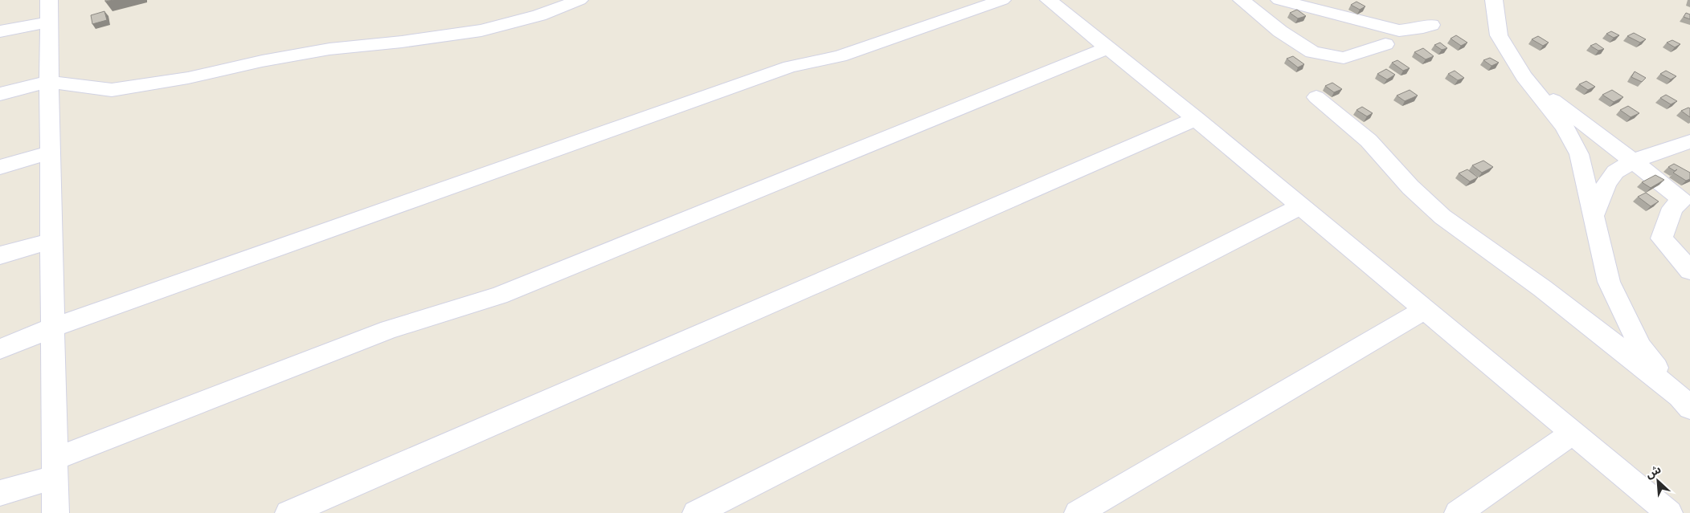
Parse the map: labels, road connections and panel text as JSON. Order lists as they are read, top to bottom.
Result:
{
  "north": "top left"
}
